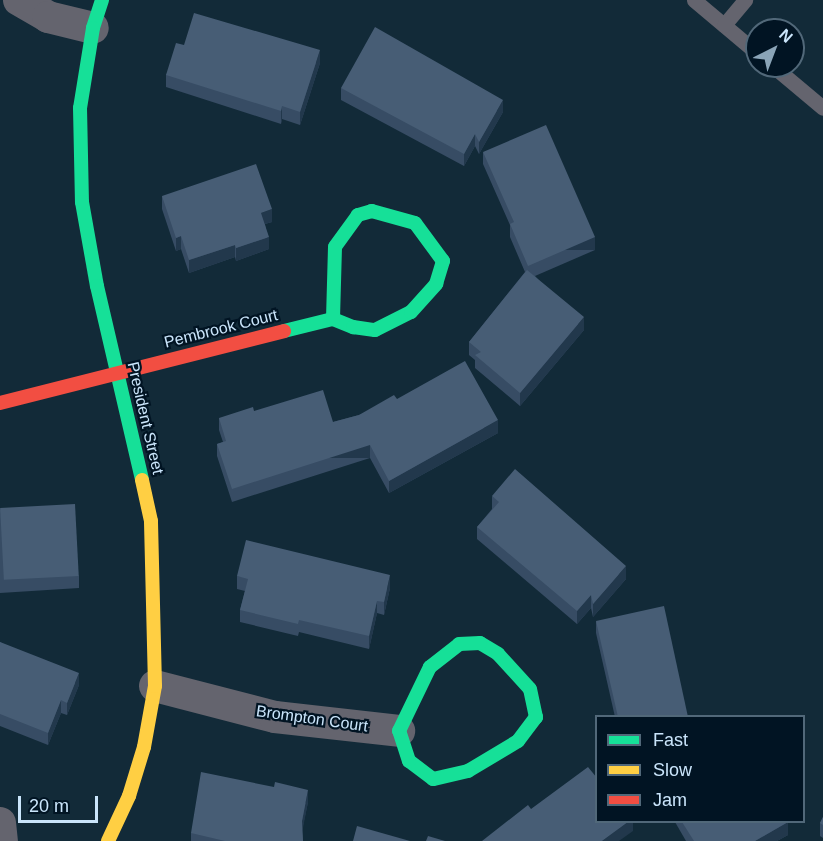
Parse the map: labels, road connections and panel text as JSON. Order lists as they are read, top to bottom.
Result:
{
  "streets": {
    "street": ["Pembrook Court", "President Street", "Brompton Court"]
  },
  "crossings": [
    ["Pembrook Court", "President Street"],
    ["President Street", "Brompton Court"]
  ],
  "legend": ["Fast", "Slow", "Jam"],
  "scale_bar": "20 m",
  "north": "top right"
}
